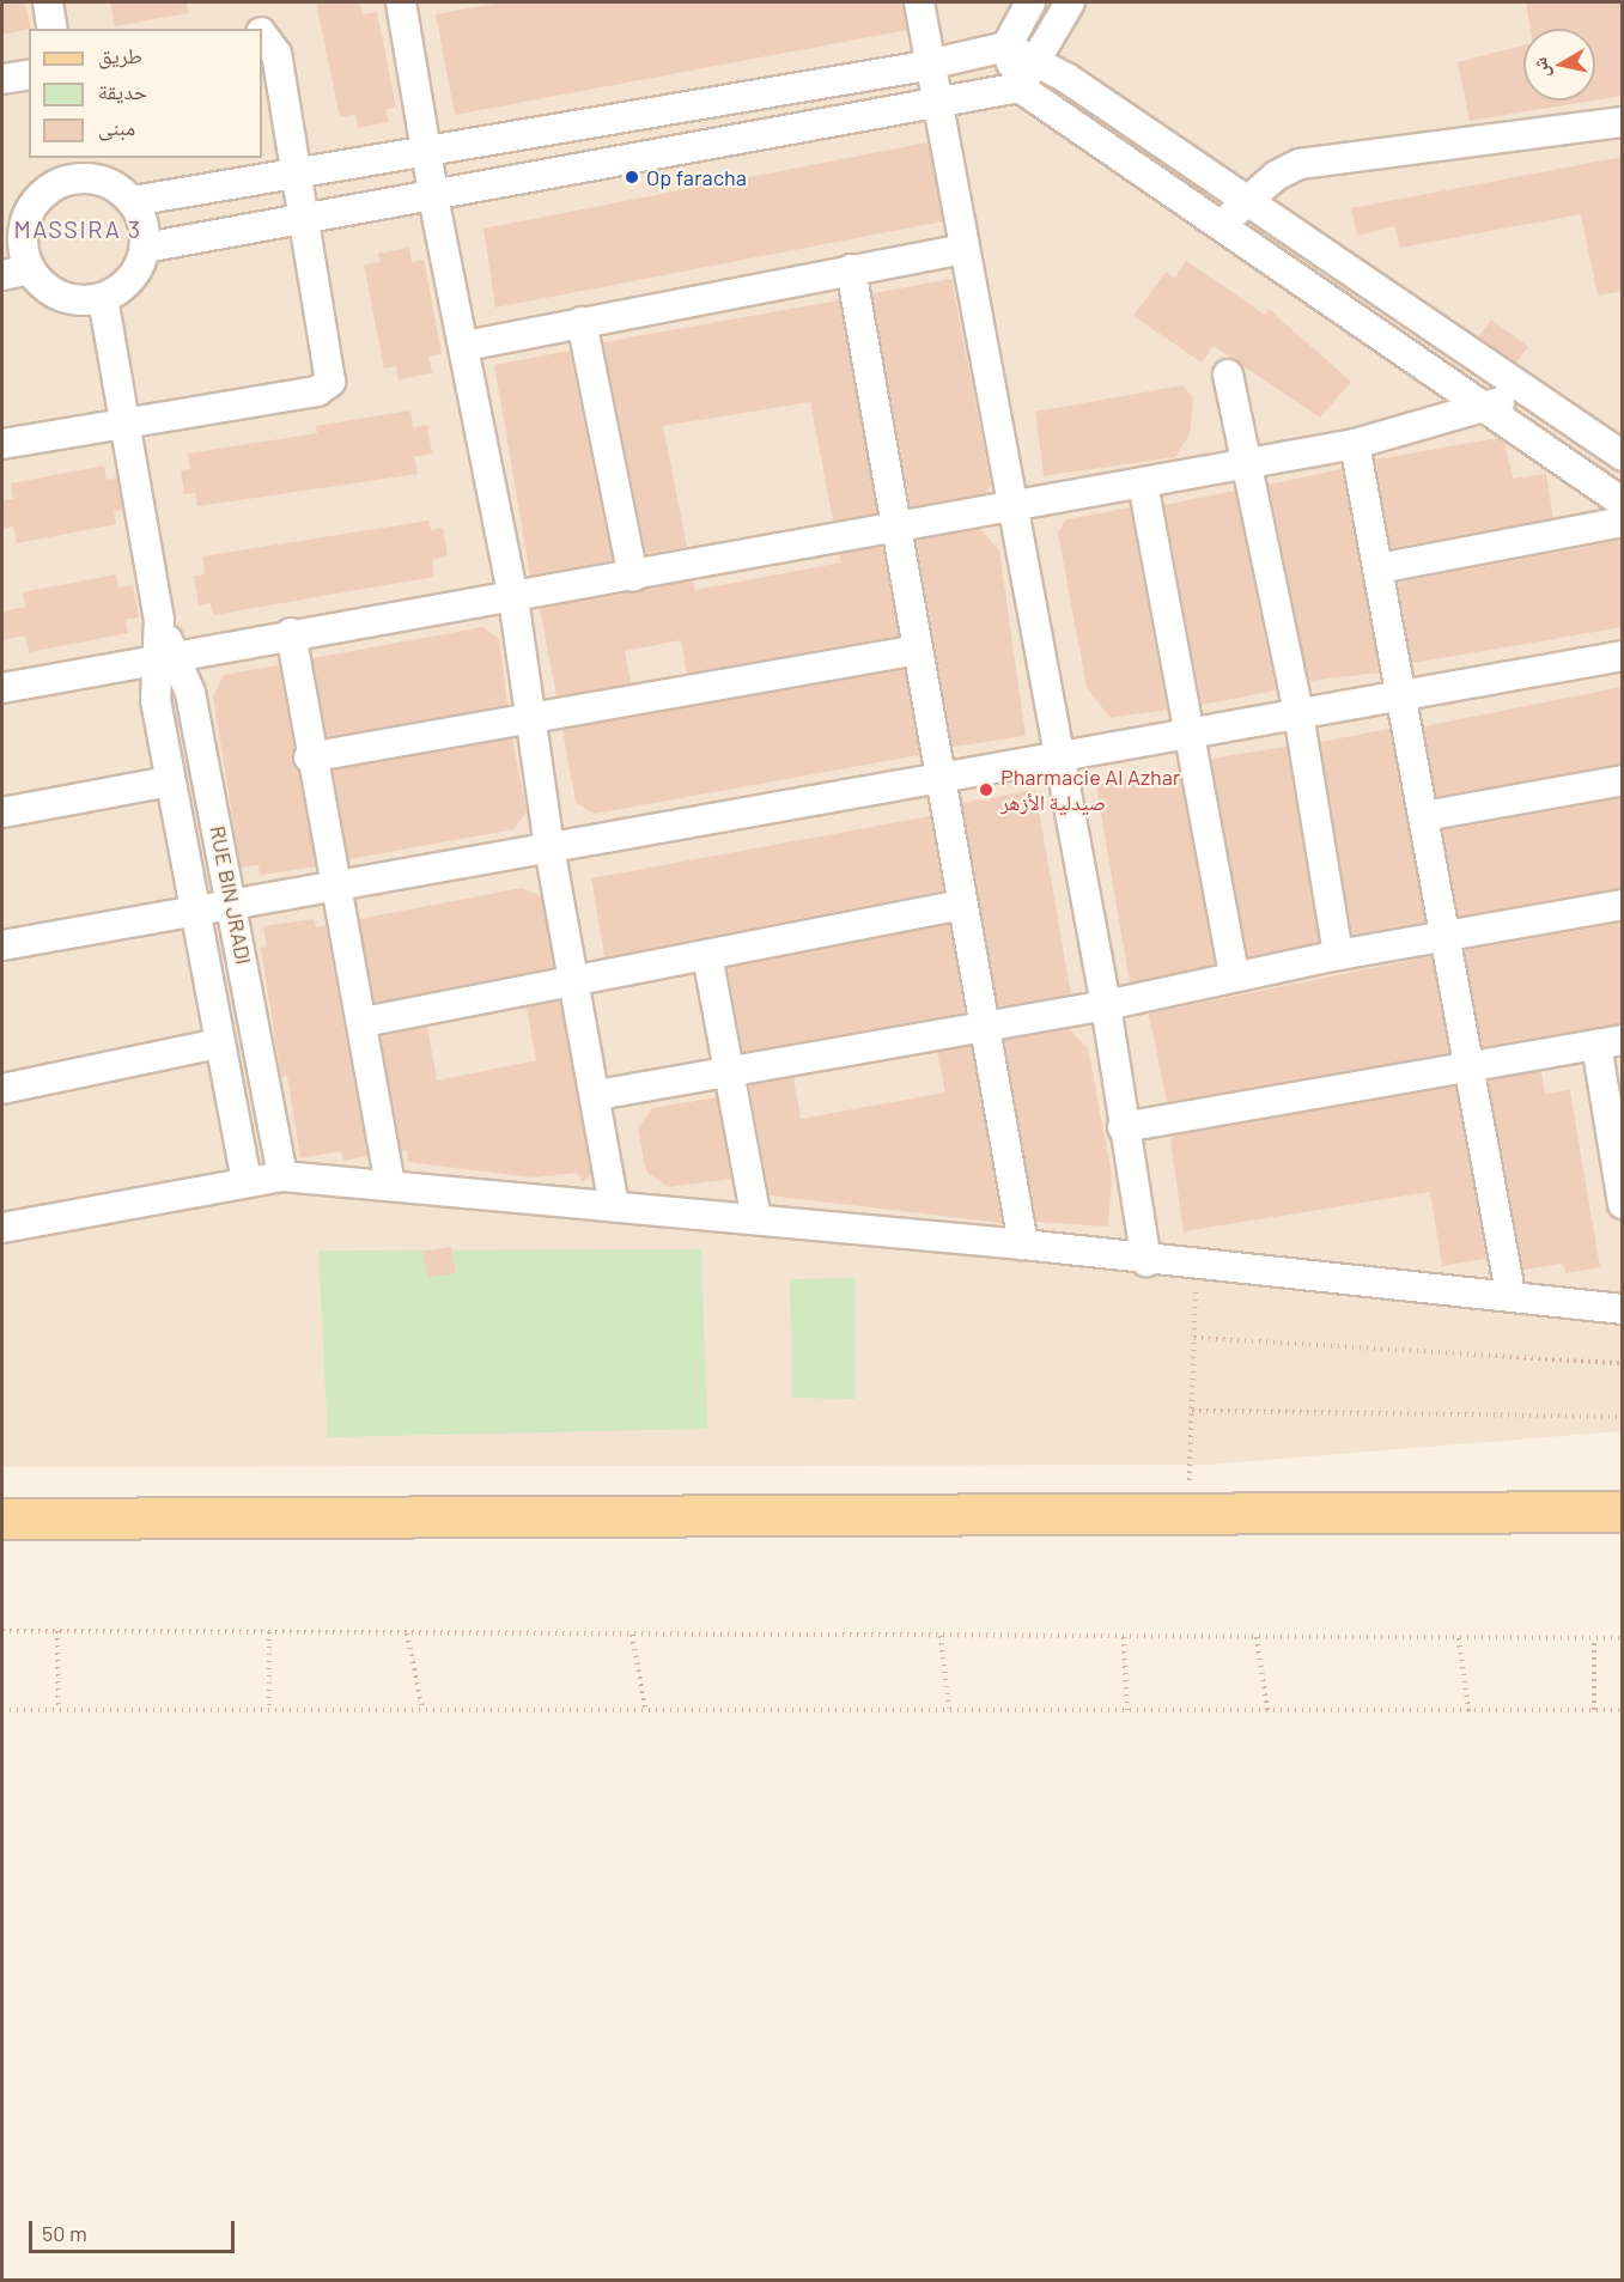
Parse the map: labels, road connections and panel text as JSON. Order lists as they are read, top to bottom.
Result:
{
  "streets": {
    "street": ["RUE BIN JRADI"]
  },
  "districts": ["MASSIRA 3"],
  "places": ["Op faracha", "Pharmacie Al Azhar صيدلية الأزهر"],
  "legend": ["طريق", "حديقة", "مبنى"],
  "scale_bar": "50 m",
  "north": "left"
}
